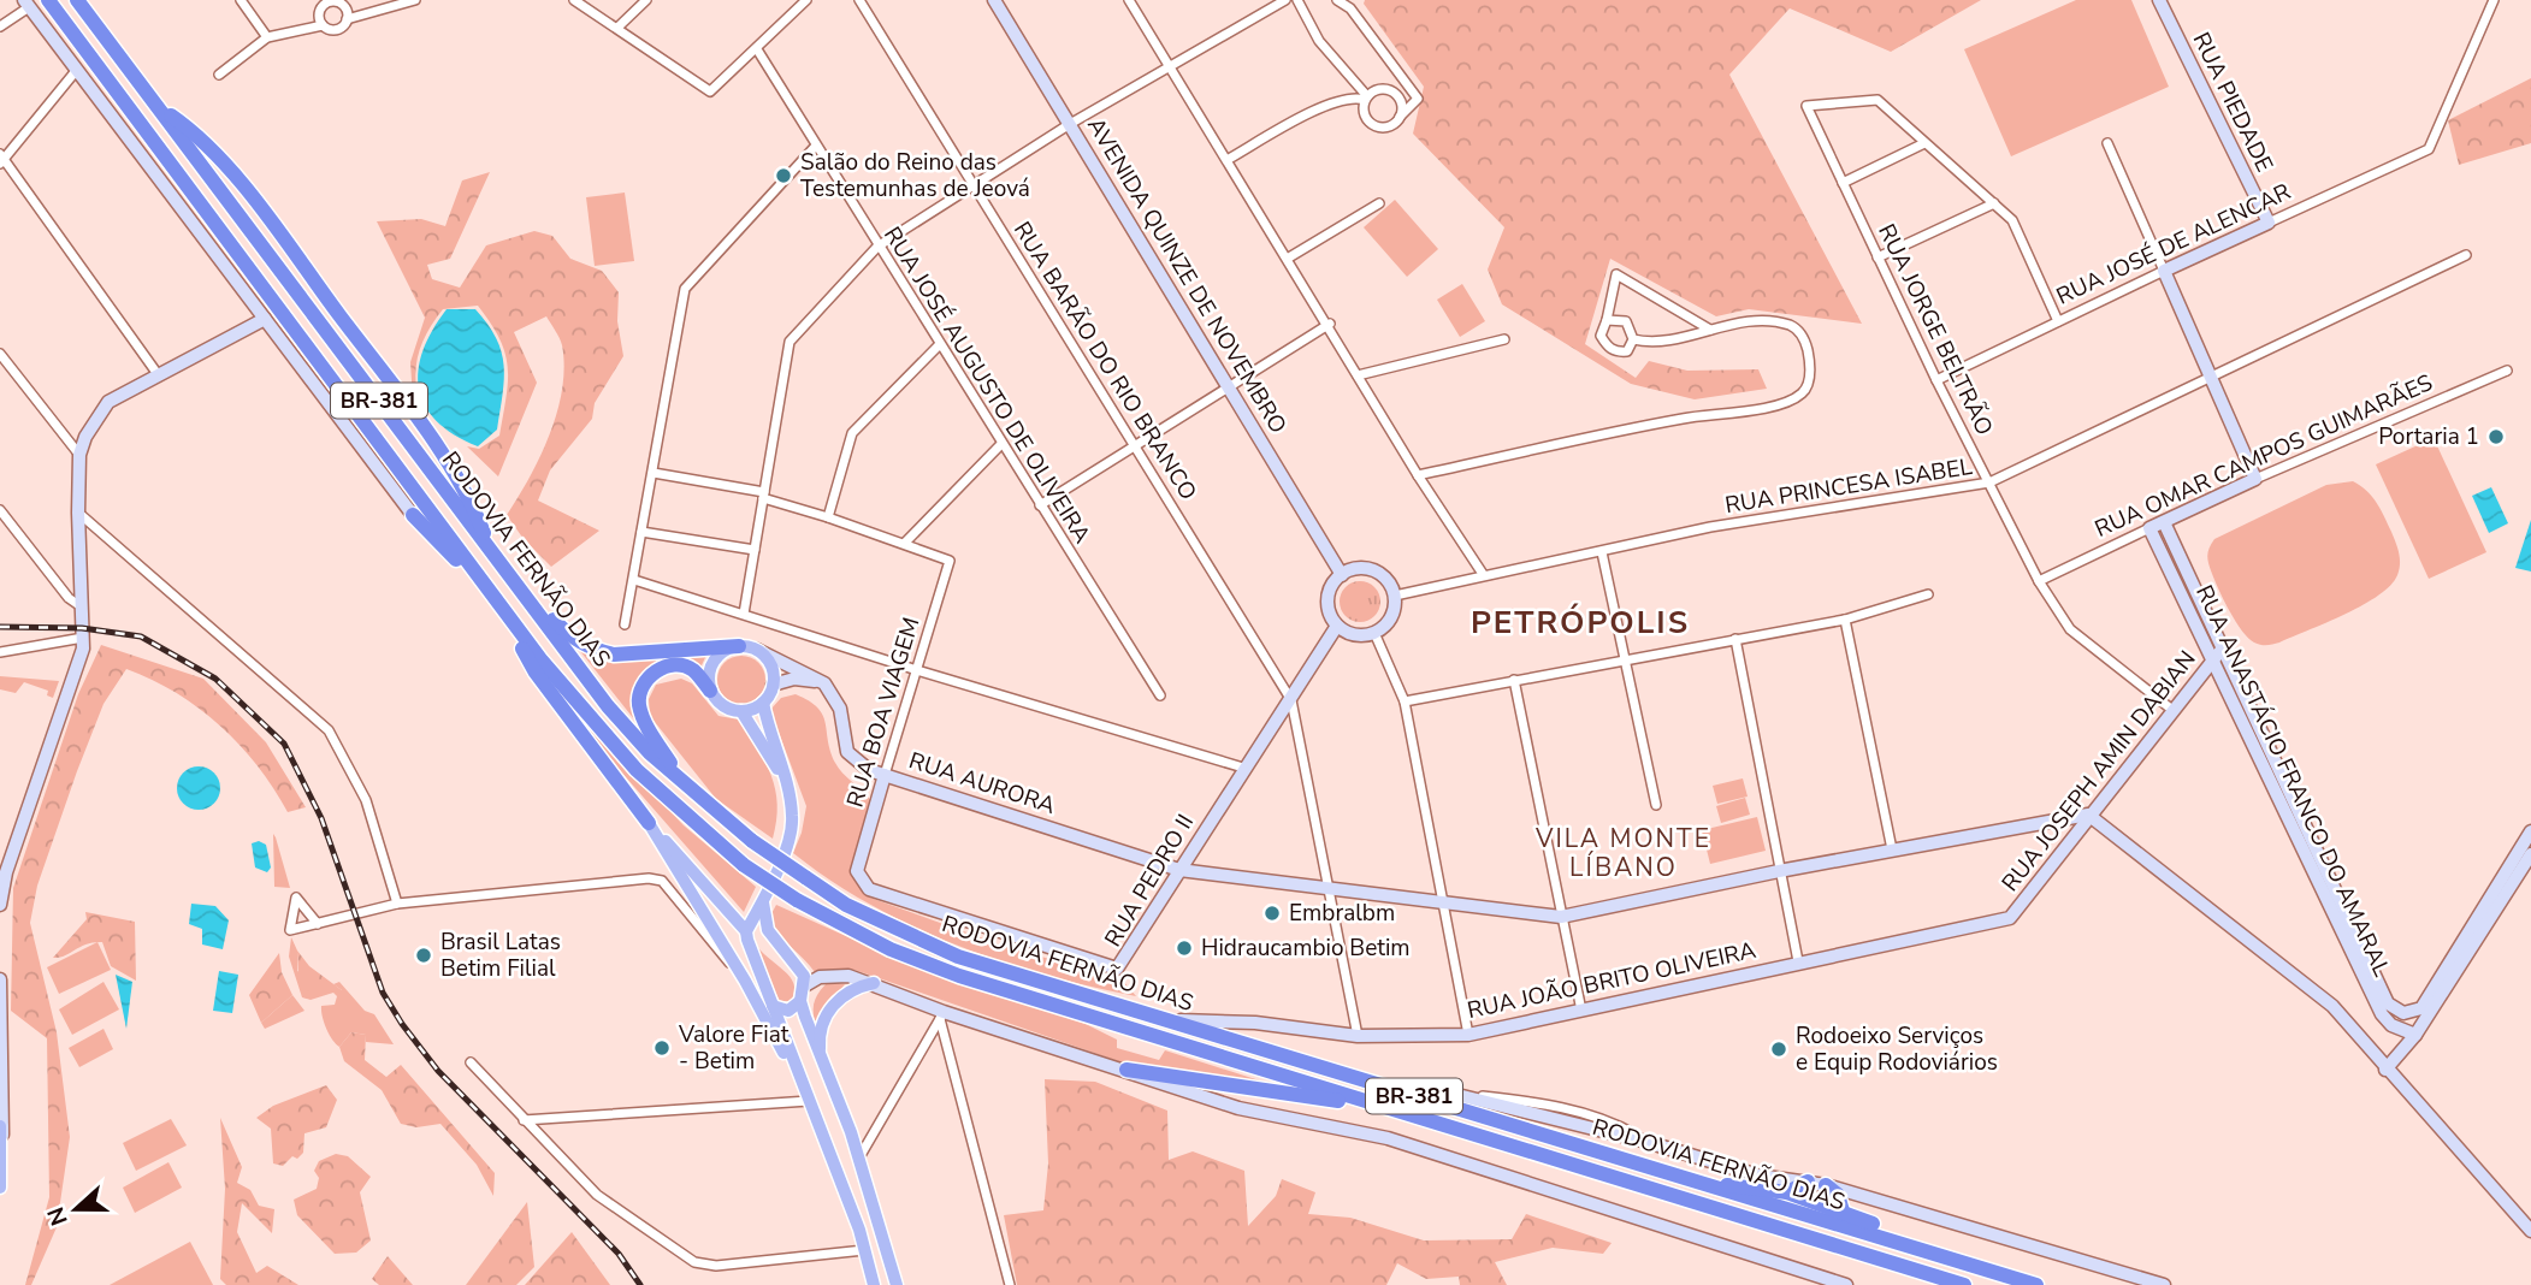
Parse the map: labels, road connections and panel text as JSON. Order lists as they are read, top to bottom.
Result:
{
  "streets": {
    "highway": ["BR-381", "RODOVIA FERNÃO DIAS"],
    "street": [
      "RUA PIEDADE",
      "RUA JOSÉ DE ALENCAR",
      "AVENIDA QUINZE DE NOVEMBRO",
      "RUA JORGE BELTRÃO",
      "RUA BARÃO DO RIO BRANCO",
      "RUA JOSÉ AUGUSTO DE OLIVEIRA",
      "RUA OMAR CAMPOS GUIMARÃES",
      "RUA PRINCESA ISABEL",
      "RUA BOA VIAGEM",
      "RUA JOSEPH AMIN DABIAN",
      "RUA ANASTÁCIO FRANCO DO AMARAL",
      "RUA AURORA",
      "RUA PEDRO II",
      "RUA JOÃO BRITO OLIVEIRA"
    ]
  },
  "crossings": [
    ["RUA PIEDADE", "RUA JOSÉ DE ALENCAR"],
    ["RUA JOSÉ DE ALENCAR", "RUA JORGE BELTRÃO"],
    ["AVENIDA QUINZE DE NOVEMBRO", "RUA PRINCESA ISABEL"],
    ["AVENIDA QUINZE DE NOVEMBRO", "RUA PEDRO II"],
    ["RUA JORGE BELTRÃO", "RUA OMAR CAMPOS GUIMARÃES"],
    ["RUA JORGE BELTRÃO", "RUA PRINCESA ISABEL"],
    ["RUA JORGE BELTRÃO", "RUA JOSEPH AMIN DABIAN"],
    ["RUA BARÃO DO RIO BRANCO", "RUA PEDRO II"],
    ["BR-381", "RODOVIA FERNÃO DIAS"],
    ["RUA OMAR CAMPOS GUIMARÃES", "RUA ANASTÁCIO FRANCO DO AMARAL"],
    ["RUA PRINCESA ISABEL", "RUA PEDRO II"],
    ["RODOVIA FERNÃO DIAS", "RUA JOÃO BRITO OLIVEIRA"],
    ["RUA BOA VIAGEM", "RUA AURORA"],
    ["RUA BOA VIAGEM", "RUA PEDRO II"],
    ["RUA JOSEPH AMIN DABIAN", "RUA ANASTÁCIO FRANCO DO AMARAL"],
    ["RUA JOSEPH AMIN DABIAN", "RUA AURORA"],
    ["RUA JOSEPH AMIN DABIAN", "RUA JOÃO BRITO OLIVEIRA"],
    ["RUA AURORA", "RUA PEDRO II"]
  ],
  "districts": ["PETRÓPOLIS", "VILA MONTE LÍBANO"],
  "places": [
    "Salão do Reino das Testemunhas de Jeová",
    "Portaria 1",
    "Embralbm",
    "Hidraucambio Betim",
    "Brasil Latas Betim Filial",
    "Valore Fiat - Betim",
    "Rodoeixo Serviços e Equip Rodoviários"
  ],
  "north": "left"
}
